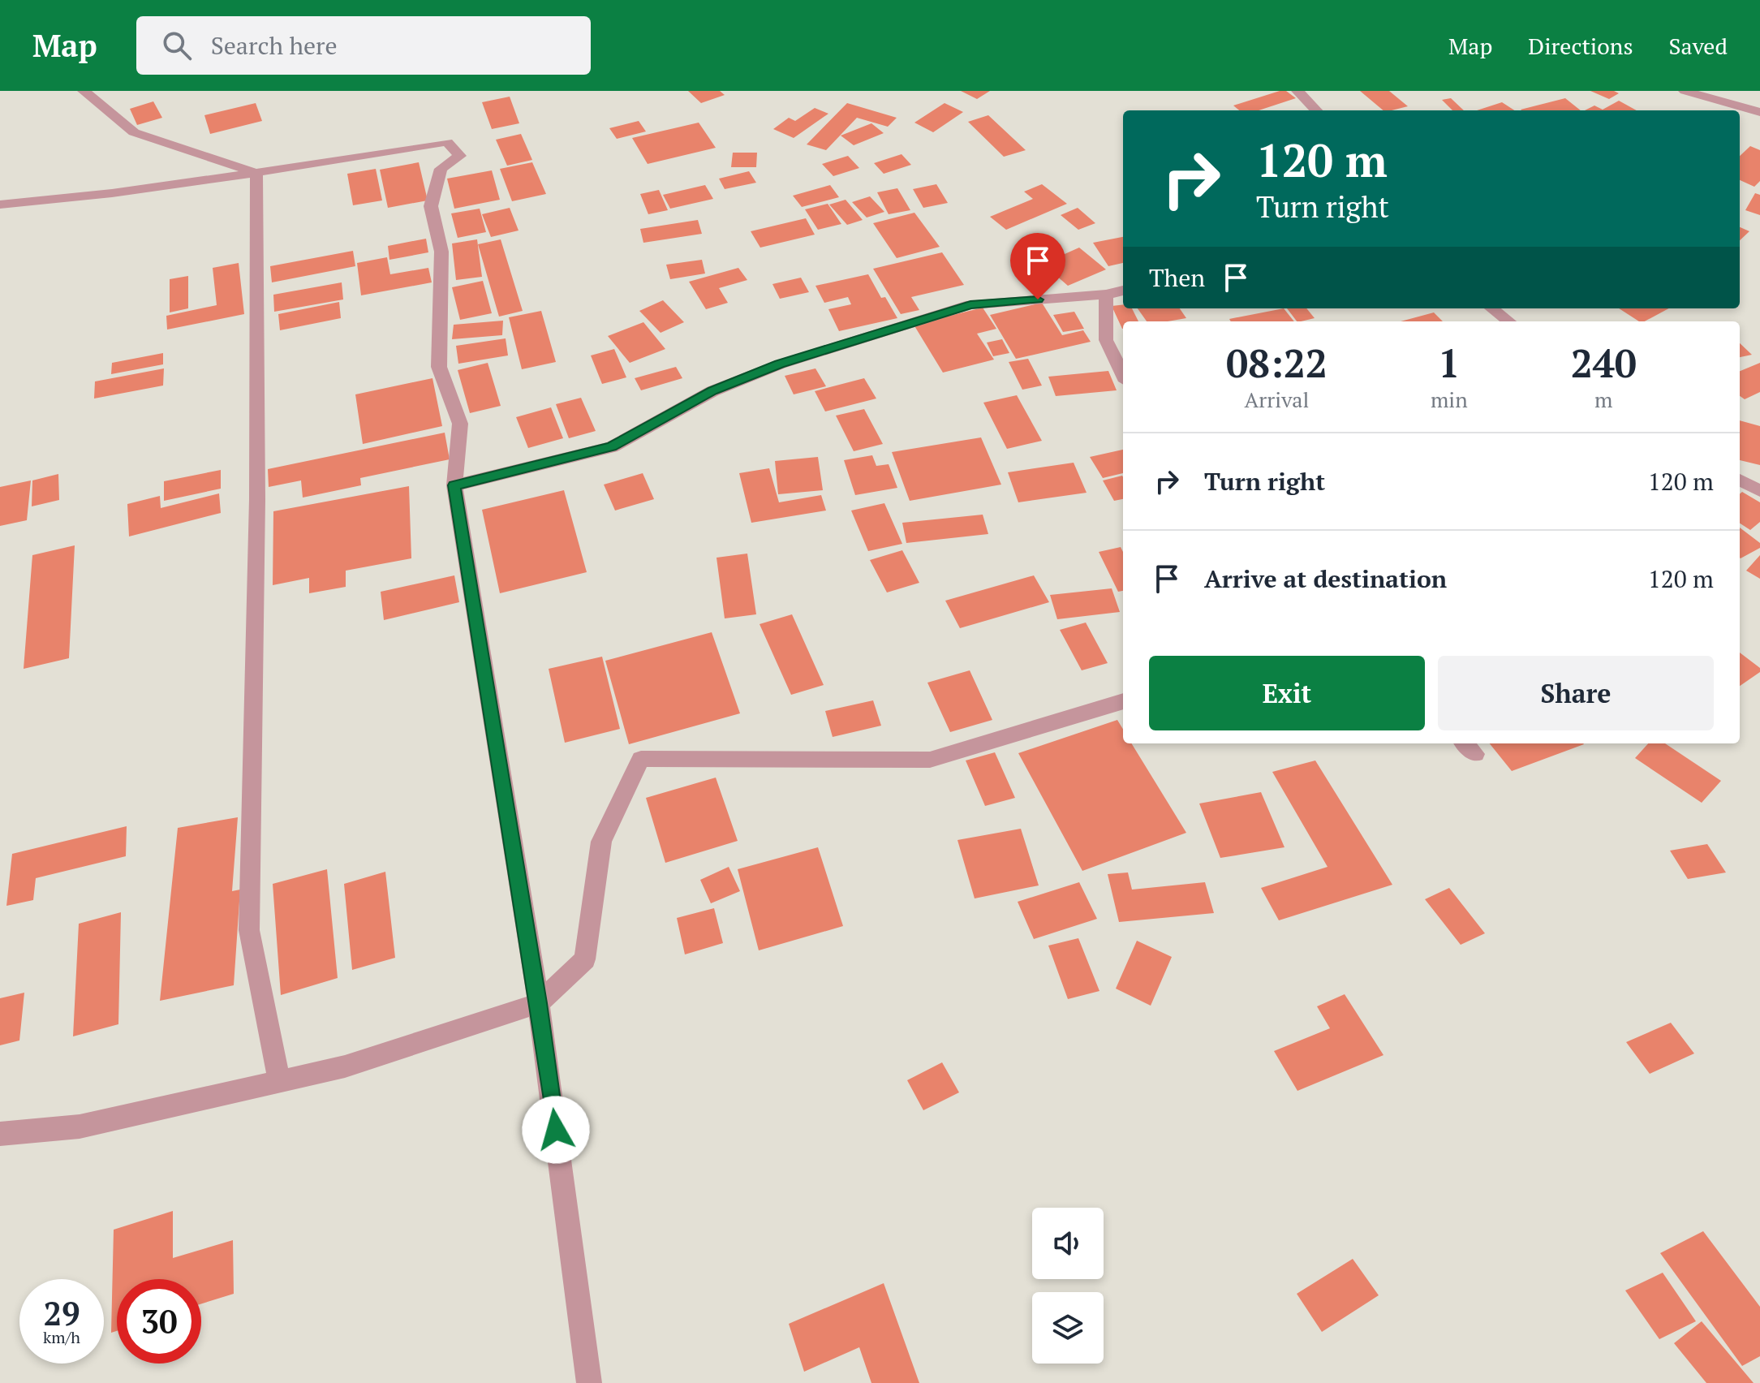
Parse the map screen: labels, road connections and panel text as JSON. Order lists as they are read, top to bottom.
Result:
{
  "page": {
    "header": "Map",
    "search": "Search here",
    "nav": ["Map", "Directions", "Saved"],
    "turn": ["120 m", "Turn right"],
    "then": "Then",
    "eta": [
      "08:22",
      "Arrival",
      "1",
      "min",
      "240",
      "m"
    ],
    "list": [
      {
        "name": "Turn right",
        "value": "120 m"
      },
      {
        "name": "Arrive at destination",
        "value": "120 m"
      }
    ],
    "buttons": ["Exit", "Share"],
    "speed": "29 km/h",
    "limit": "30"
  }
}
